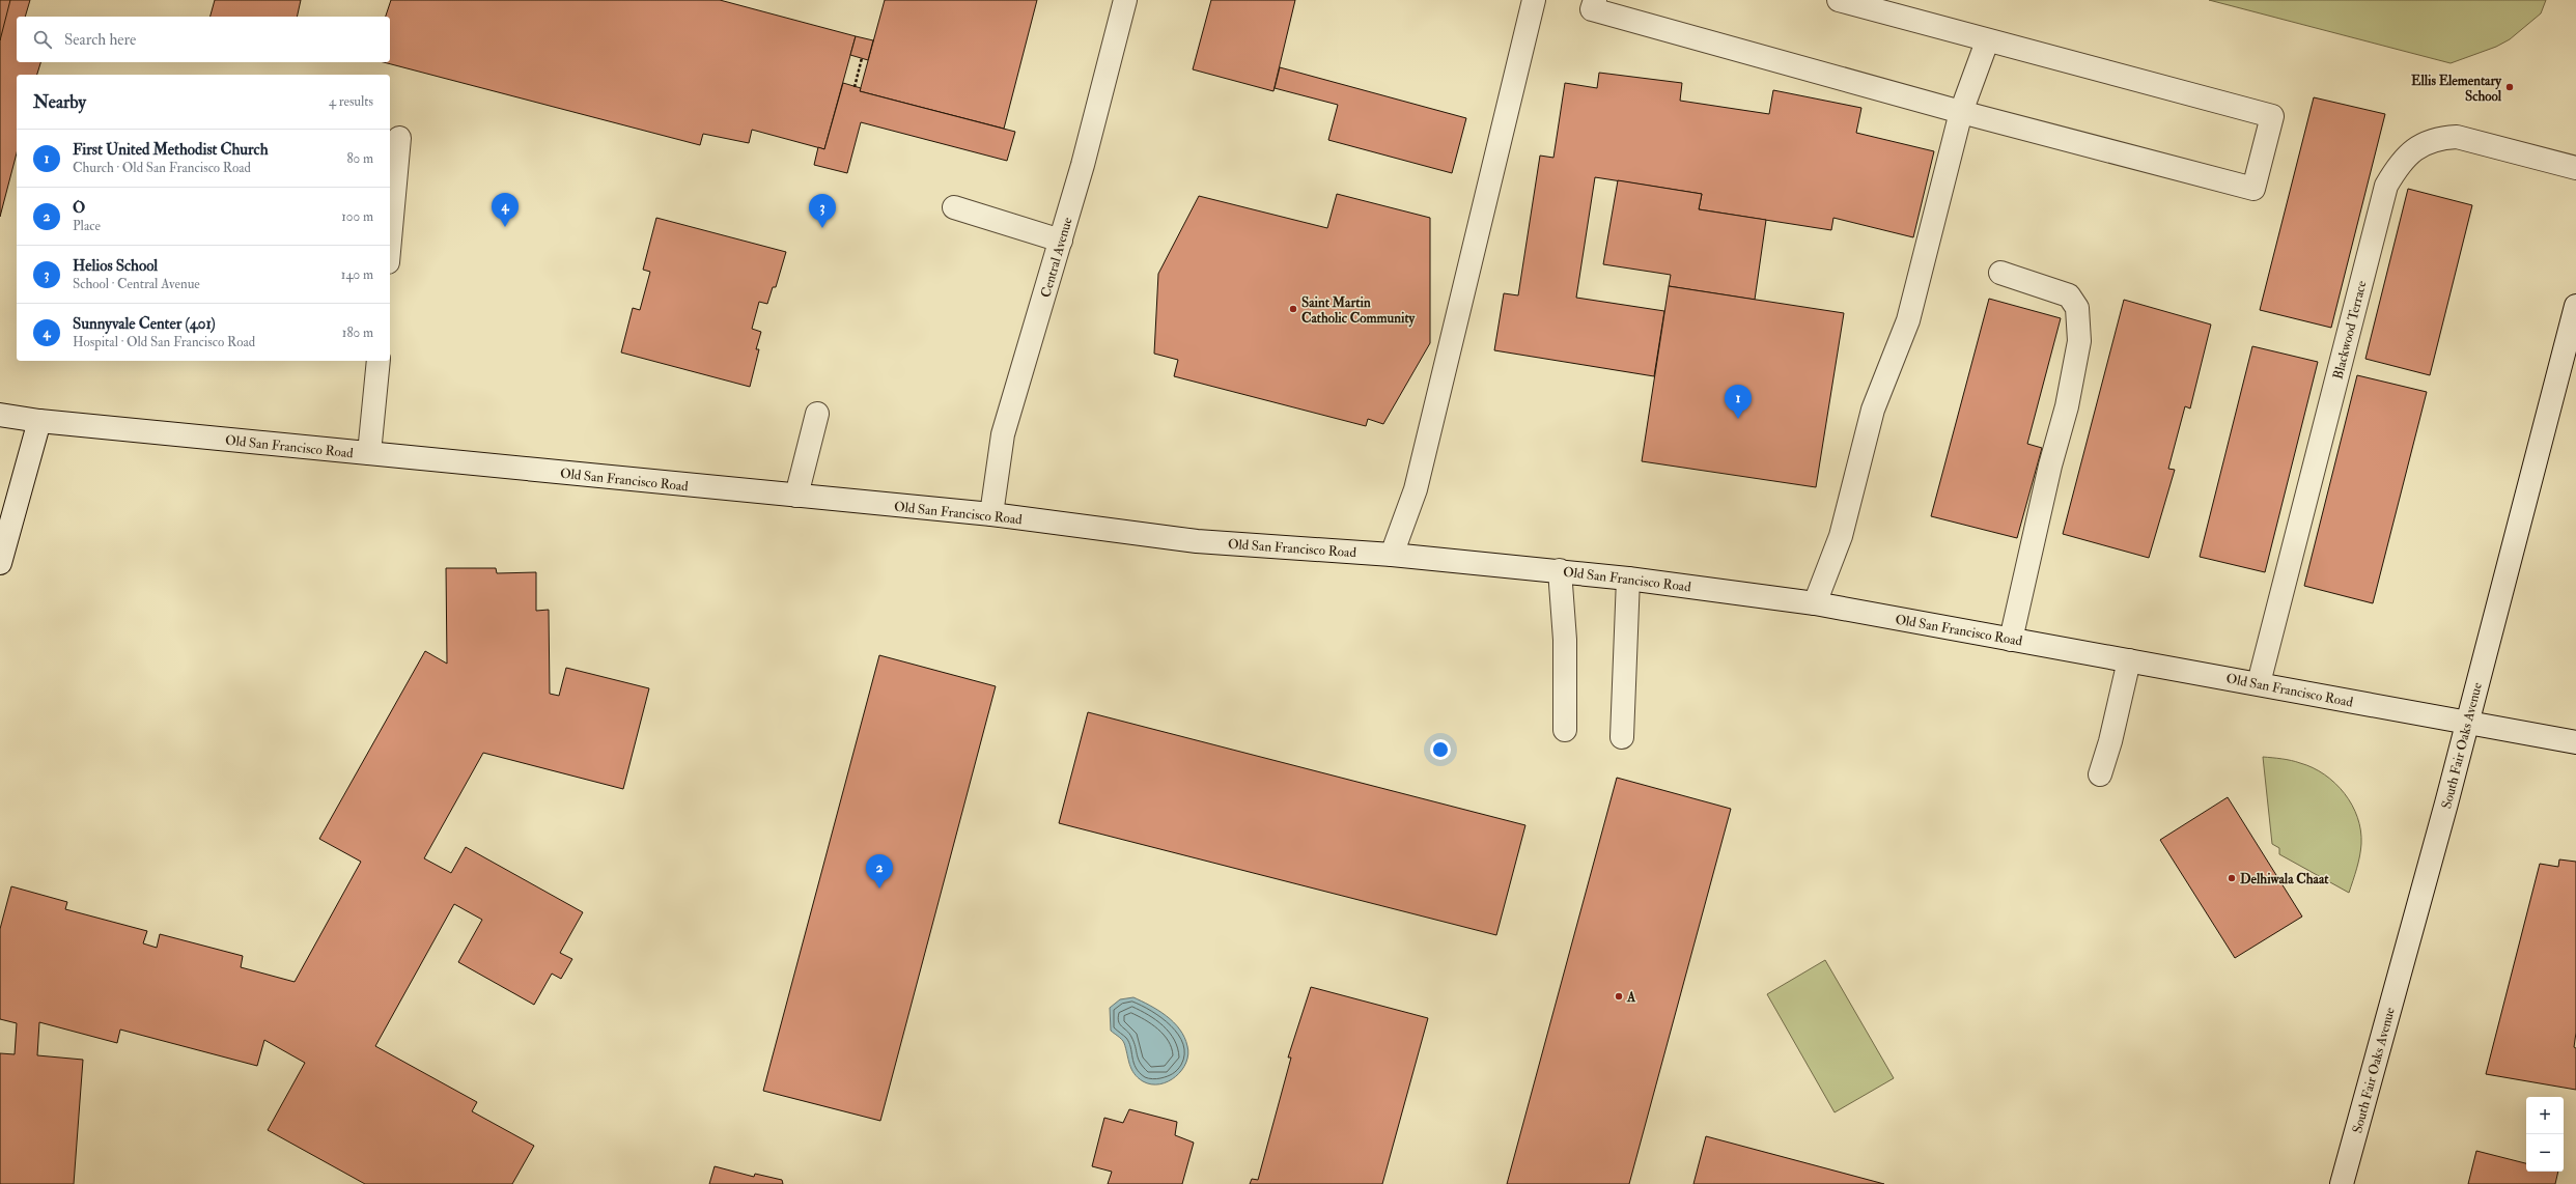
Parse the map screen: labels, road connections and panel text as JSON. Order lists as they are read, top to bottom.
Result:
{
  "streets": {
    "main road": [
      "Central Avenue",
      "Blackwood Terrace",
      "Old San Francisco Road",
      "South Fair Oaks Avenue"
    ]
  },
  "crossings": [
    ["Central Avenue", "Old San Francisco Road"],
    ["Blackwood Terrace", "Old San Francisco Road"],
    ["Old San Francisco Road", "South Fair Oaks Avenue"]
  ],
  "places": [
    "Ellis Elementary School",
    "Saint Martin Catholic Community",
    "Delhiwala Chaat",
    "A"
  ],
  "page": {
    "search": "Search here",
    "heading": ["Nearby", "4 results"],
    "list": [
      {
        "mark": "1",
        "name": "First United Methodist Church",
        "note": "Church · Old San Francisco Road",
        "value": "80 m"
      },
      {
        "mark": "2",
        "name": "O",
        "note": "Place",
        "value": "100 m"
      },
      {
        "mark": "3",
        "name": "Helios School",
        "note": "School · Central Avenue",
        "value": "140 m"
      },
      {
        "mark": "4",
        "name": "Sunnyvale Center (401)",
        "note": "Hospital · Old San Francisco Road",
        "value": "180 m"
      }
    ],
    "pins": [
      "4",
      "3",
      "1",
      "2"
    ],
    "map_buttons": ["+", "−"]
  }
}
